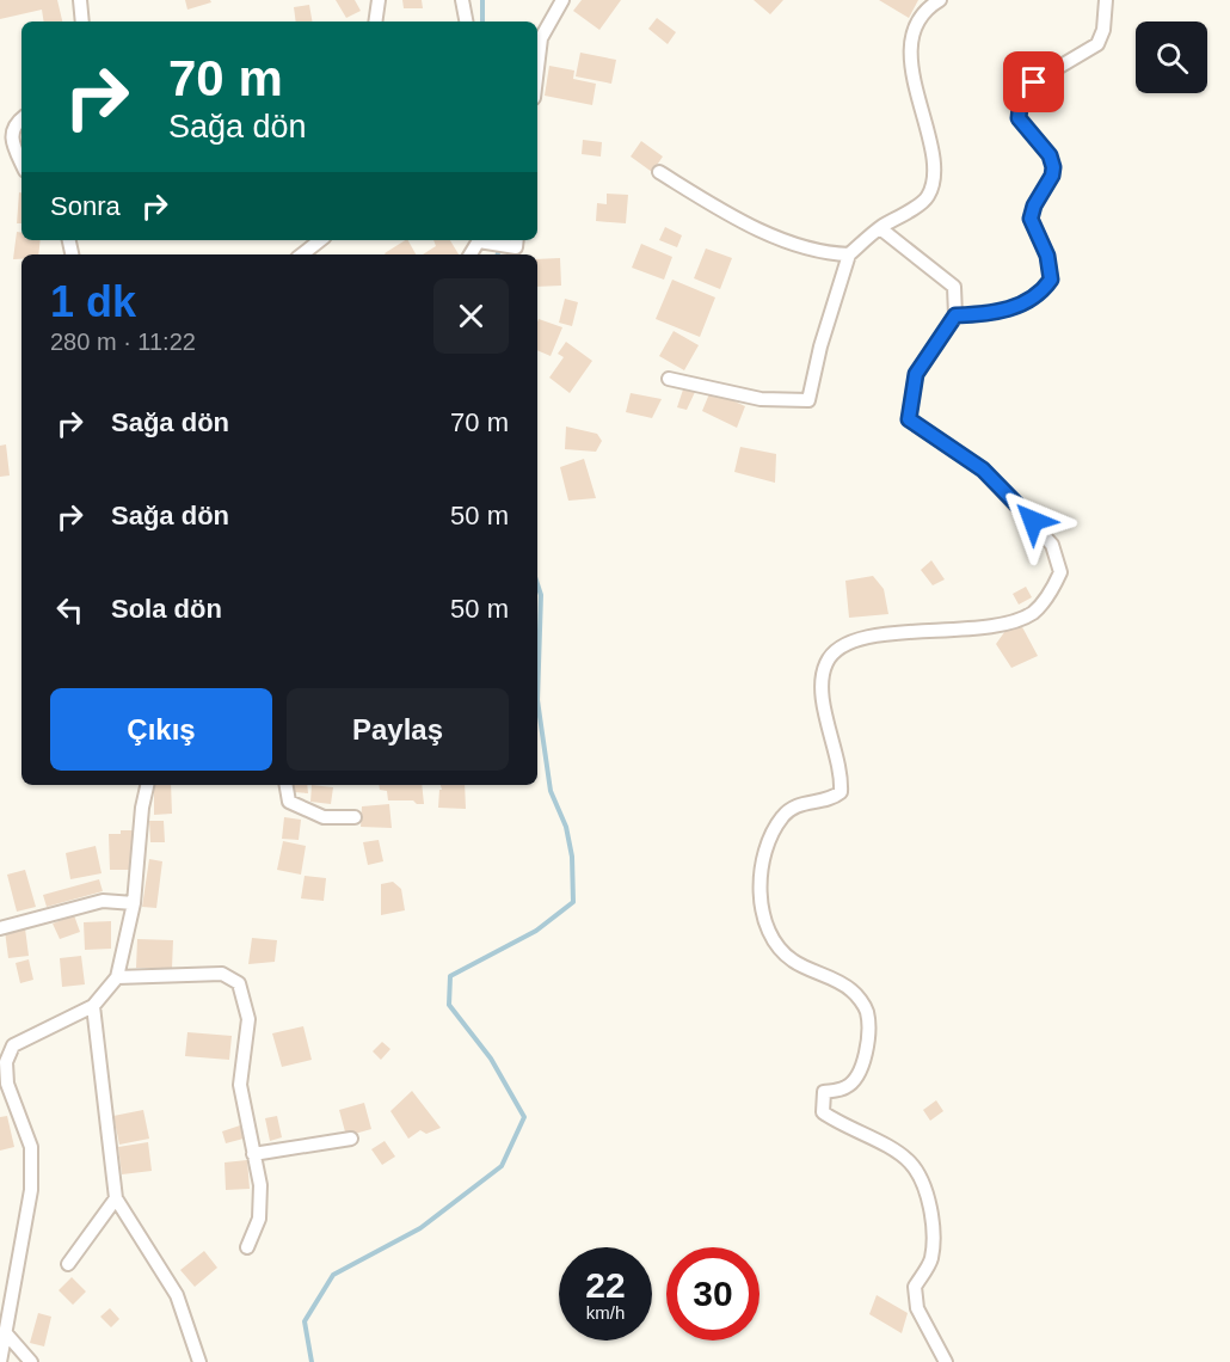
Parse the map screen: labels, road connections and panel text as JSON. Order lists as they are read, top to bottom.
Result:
{
  "page": {
    "turn": ["70 m", "Sağa dön"],
    "then": "Sonra",
    "heading": ["1 dk", "280 m · 11:22"],
    "list": [
      {
        "name": "Sağa dön",
        "value": "70 m"
      },
      {
        "name": "Sağa dön",
        "value": "50 m"
      },
      {
        "name": "Sola dön",
        "value": "50 m"
      }
    ],
    "buttons": ["Çıkış", "Paylaş"],
    "speed": "22 km/h",
    "limit": "30"
  }
}
